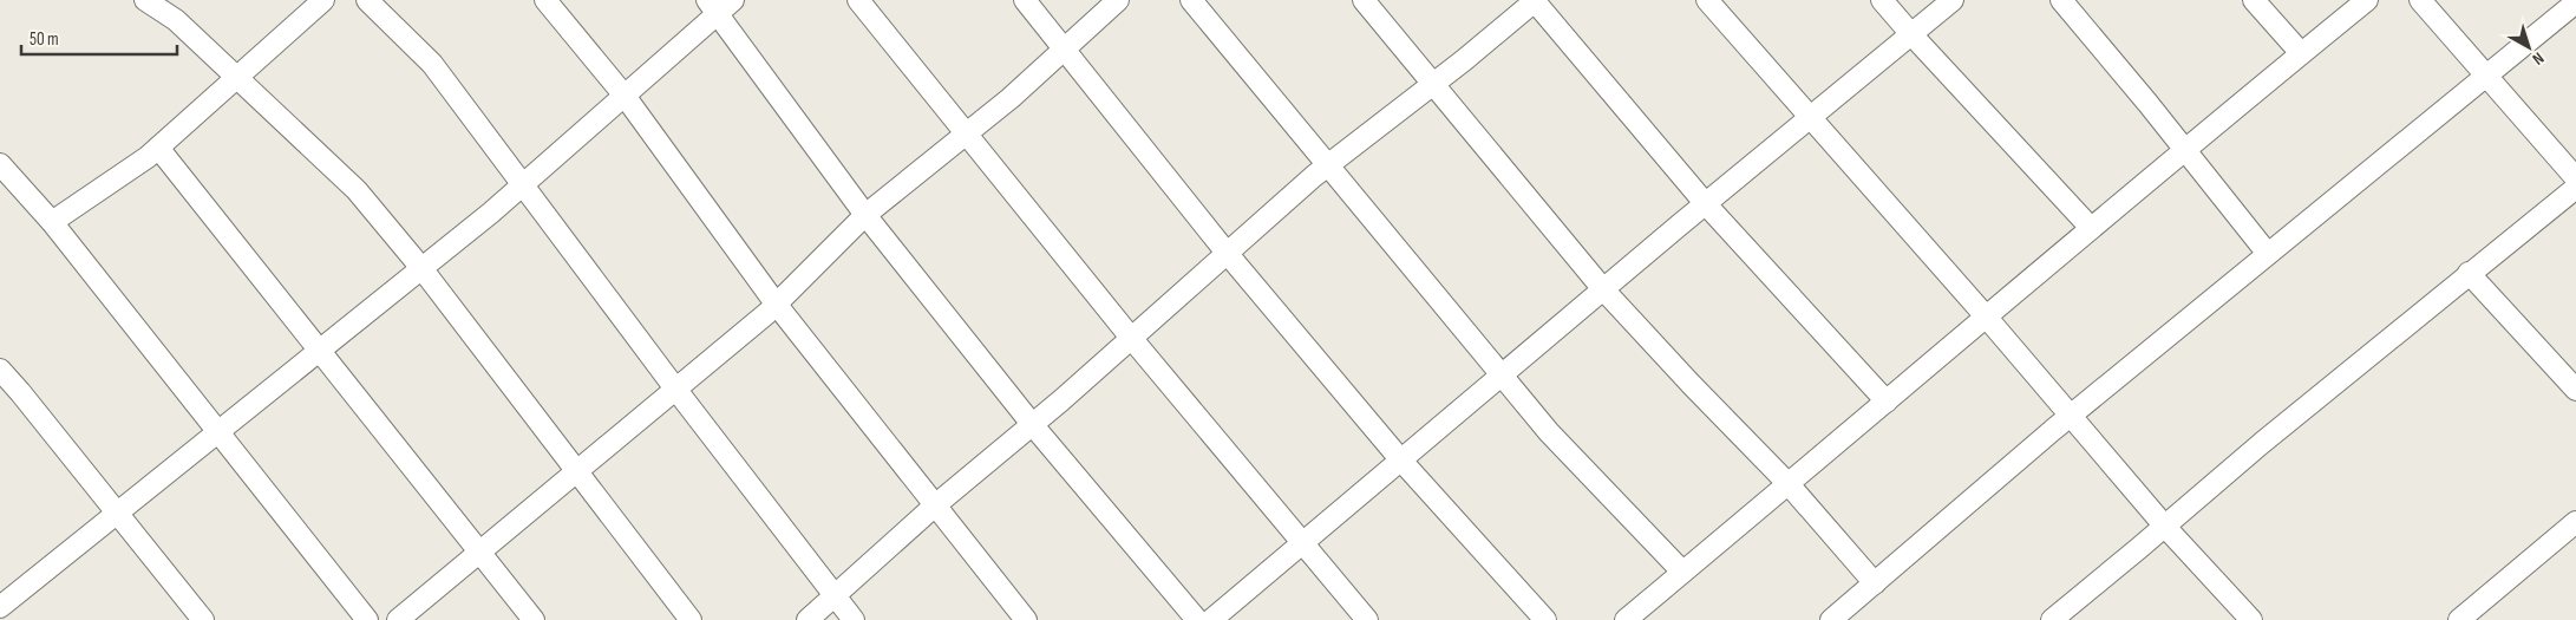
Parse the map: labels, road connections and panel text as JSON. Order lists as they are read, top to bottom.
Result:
{
  "scale_bar": "50 m",
  "north": "bottom right"
}
